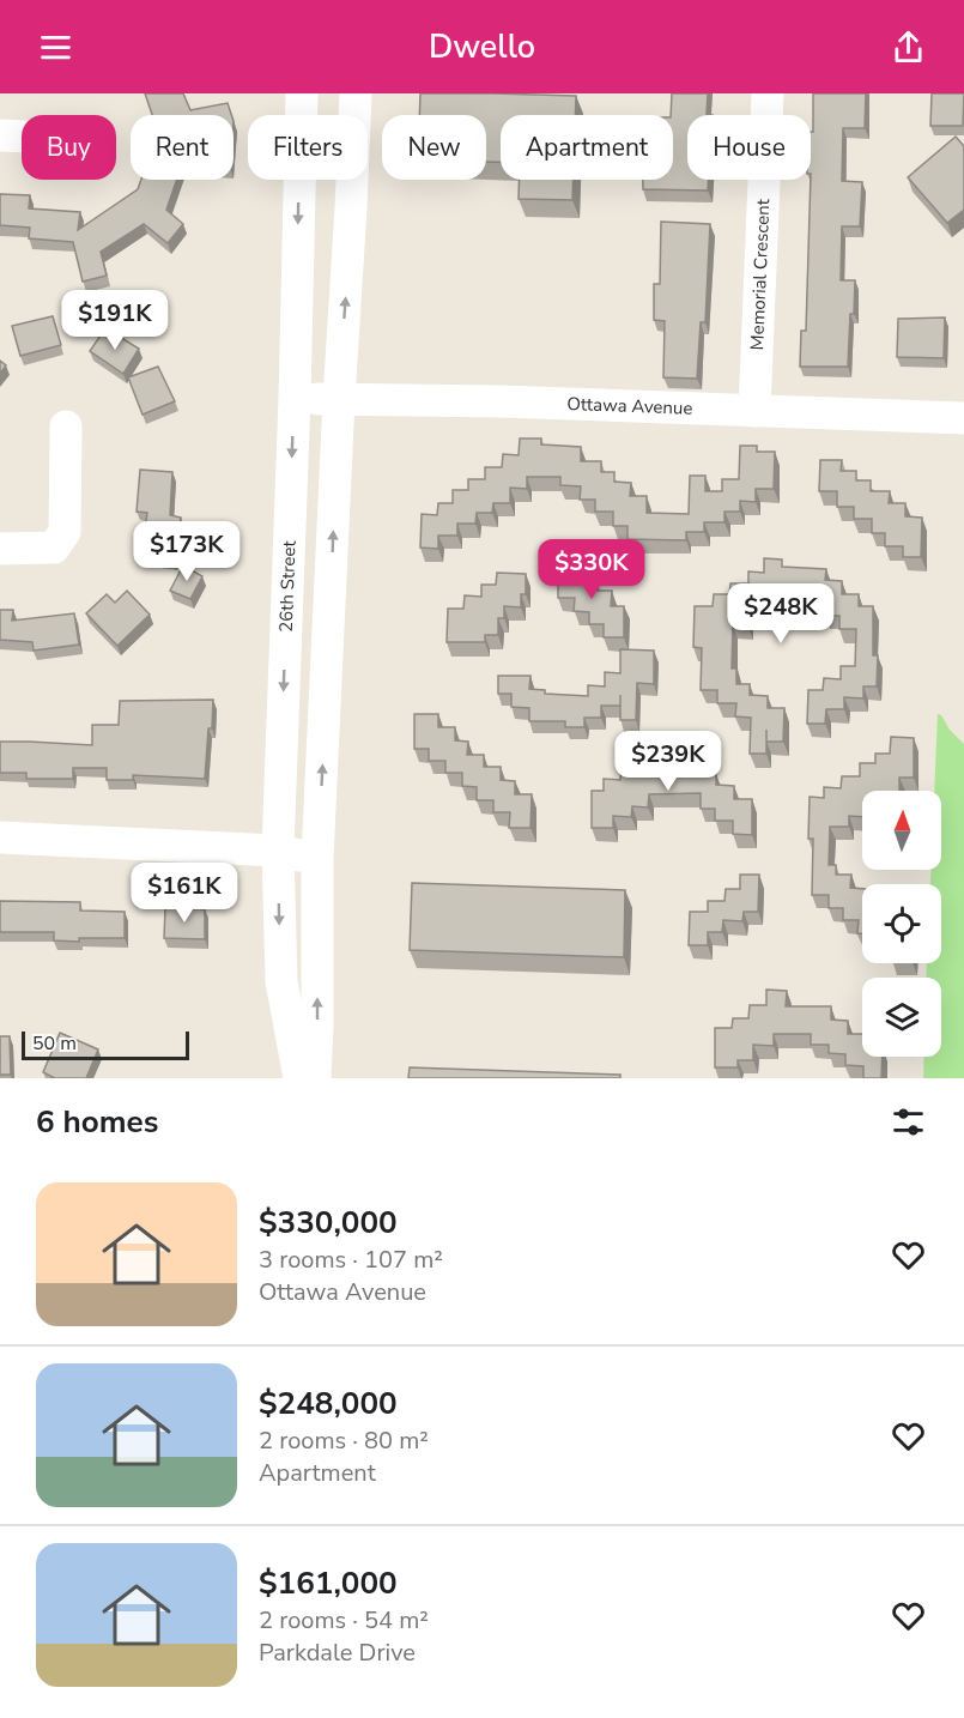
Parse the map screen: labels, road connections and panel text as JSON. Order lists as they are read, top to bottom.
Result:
{
  "streets": {
    "street": ["Memorial Crescent", "Ottawa Avenue", "26th Street"]
  },
  "crossings": [
    ["Memorial Crescent", "Ottawa Avenue"],
    ["Ottawa Avenue", "26th Street"]
  ],
  "scale_bar": "50 m",
  "north": "top",
  "page": {
    "header": "Dwello",
    "chip": [
      "Buy",
      "Rent",
      "Filters",
      "New",
      "Apartment",
      "House"
    ],
    "price": [
      "$191K",
      "$173K",
      "$330K",
      "$248K",
      "$239K",
      "$161K"
    ],
    "scale": "50 m",
    "heading": "6 homes",
    "list": [
      {
        "name": "$330,000",
        "note": "3 rooms · 107 m² · Ottawa Avenue"
      },
      {
        "name": "$248,000",
        "note": "2 rooms · 80 m² · Apartment"
      },
      {
        "name": "$161,000",
        "note": "2 rooms · 54 m² · Parkdale Drive"
      }
    ]
  }
}
